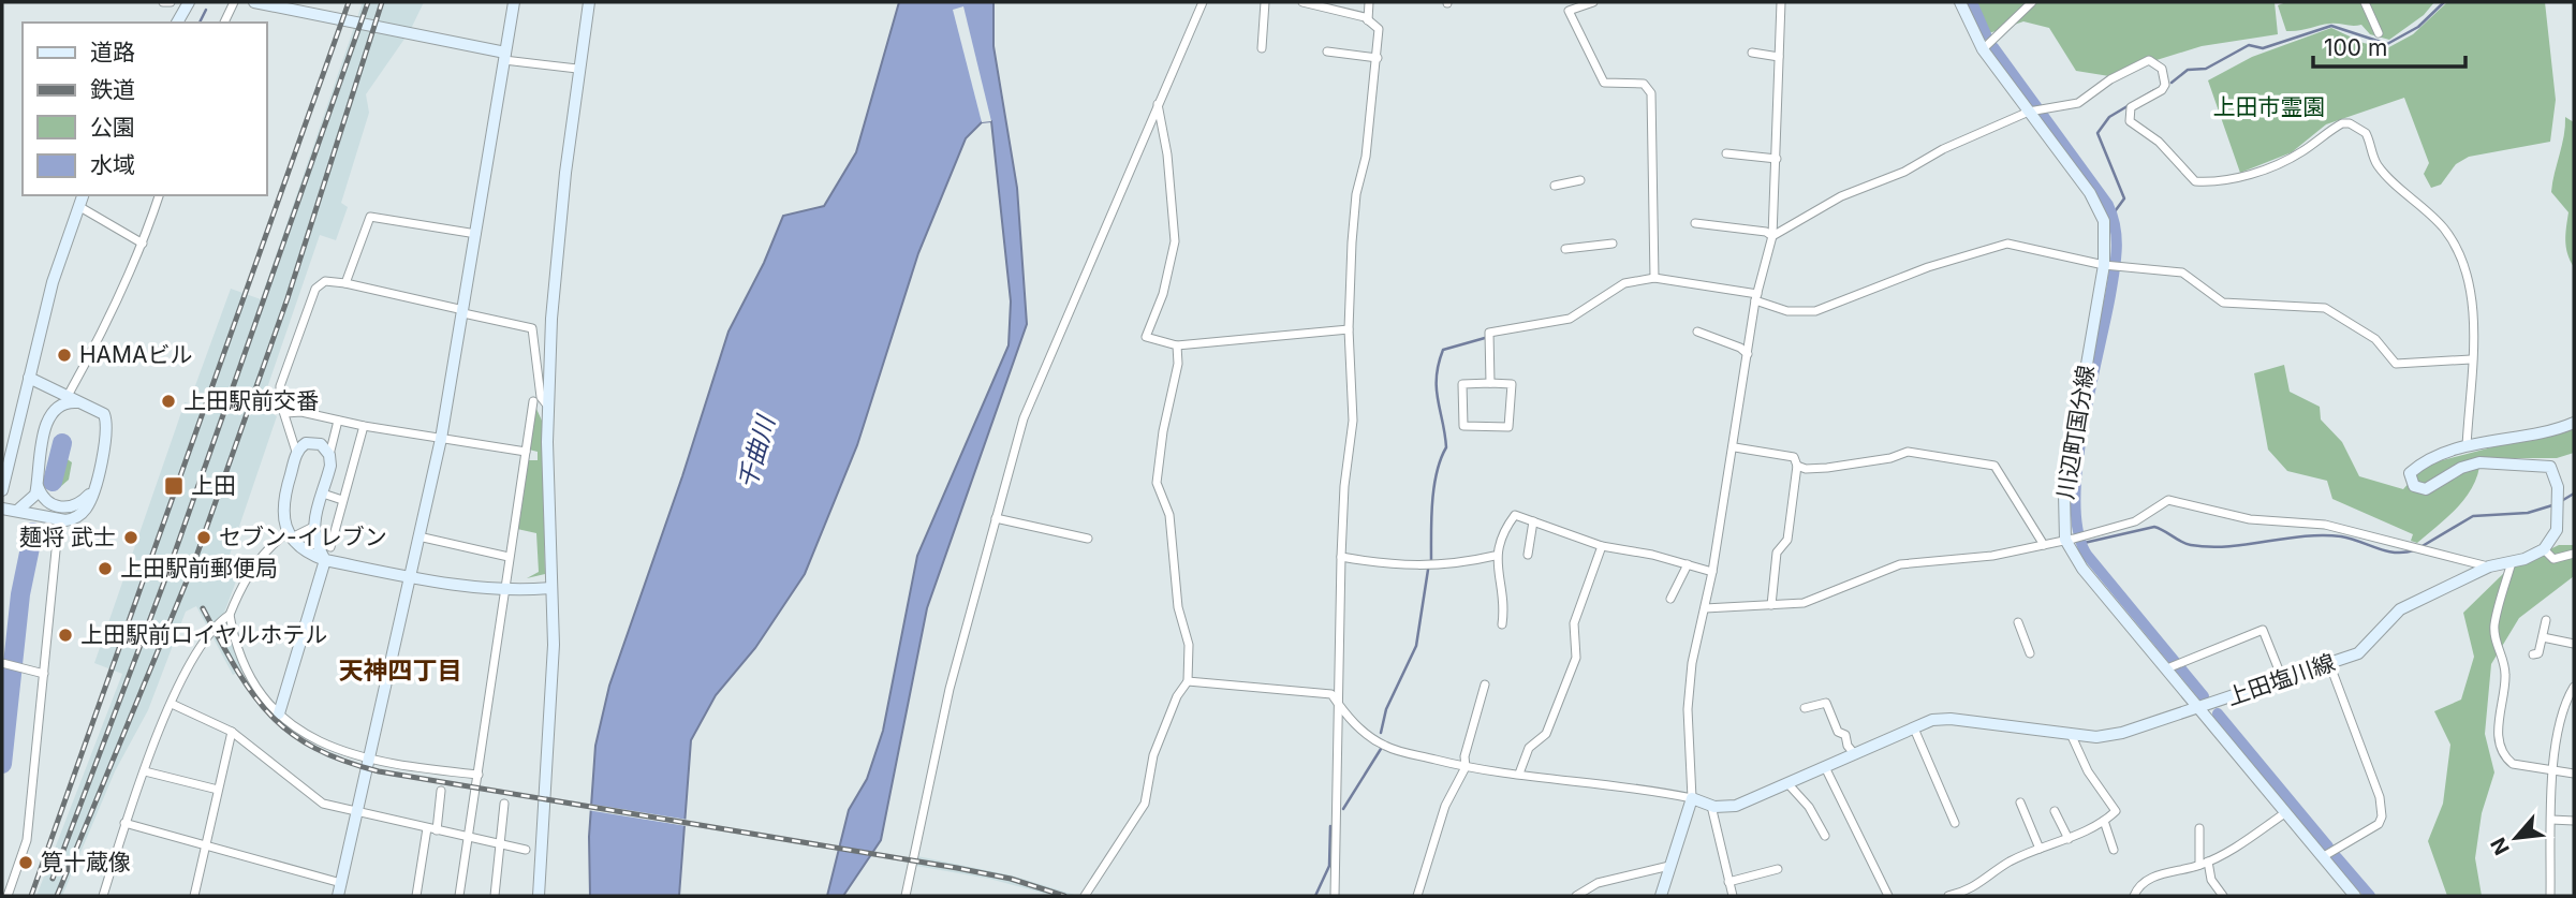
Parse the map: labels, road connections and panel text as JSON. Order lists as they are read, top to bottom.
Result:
{
  "streets": {
    "street": ["川辺町国分線", "上田塩川線"]
  },
  "districts": ["天神四丁目"],
  "water": ["千曲川"],
  "parks": ["上田市霊園"],
  "places": {
    "other": [
      "HAMAビル",
      "上田駅前交番",
      "麺将 武士",
      "セブン-イレブン",
      "上田駅前郵便局",
      "上田駅前ロイヤルホテル",
      "筧十蔵像"
    ],
    "transit": ["上田"]
  },
  "legend": [
    "道路",
    "鉄道",
    "公園",
    "水域"
  ],
  "scale_bar": "100 m",
  "north": "bottom left"
}
